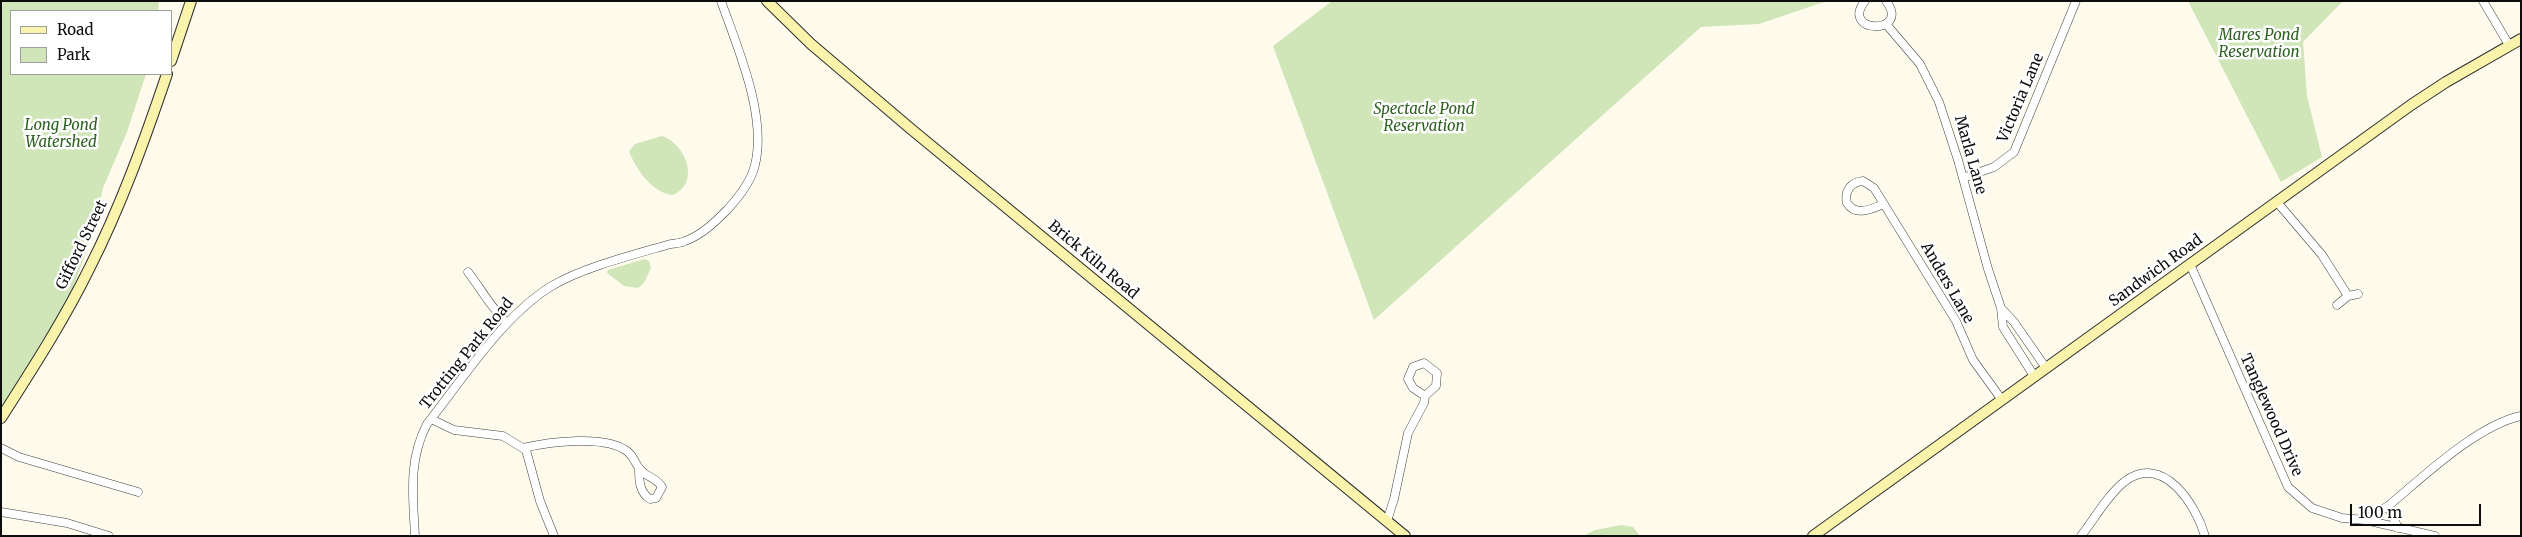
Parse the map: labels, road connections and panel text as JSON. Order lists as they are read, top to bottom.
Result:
{
  "streets": {
    "main road": ["Gifford Street", "Brick Kiln Road", "Sandwich Road"],
    "street": [
      "Victoria Lane",
      "Marla Lane",
      "Anders Lane",
      "Trotting Park Road",
      "Tanglewood Drive"
    ]
  },
  "crossings": [
    ["Victoria Lane", "Marla Lane"],
    ["Marla Lane", "Sandwich Road"],
    ["Sandwich Road", "Anders Lane"],
    ["Sandwich Road", "Tanglewood Drive"]
  ],
  "parks": ["Mares Pond Reservation", "Spectacle Pond Reservation", "Long Pond Watershed"],
  "legend": ["Road", "Park"],
  "scale_bar": "100 m"
}
